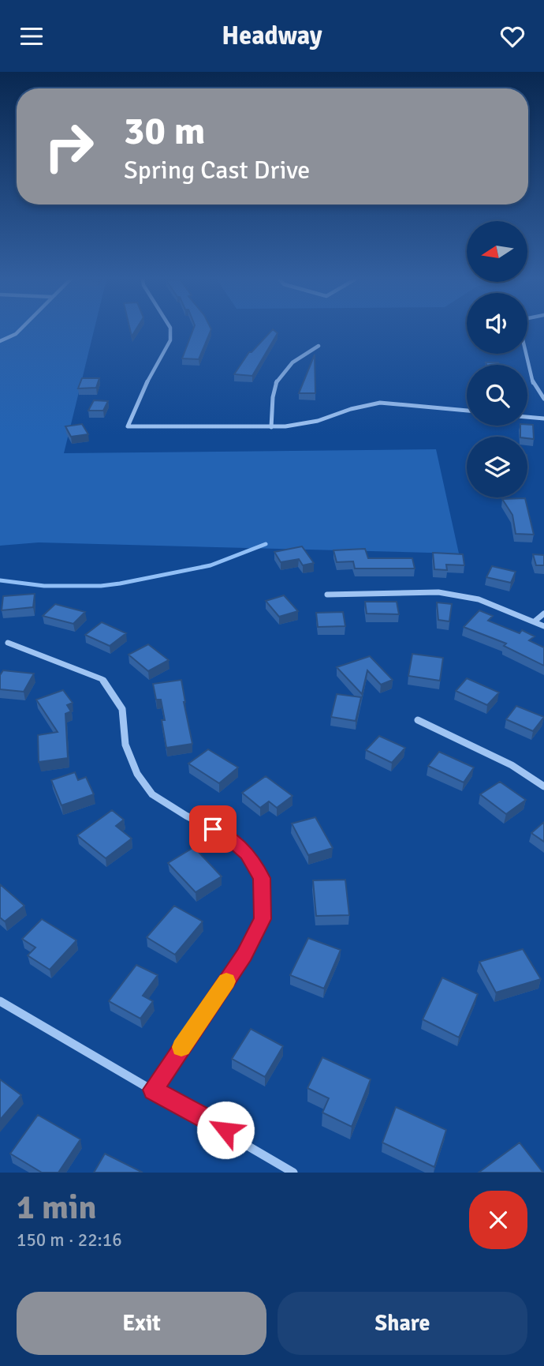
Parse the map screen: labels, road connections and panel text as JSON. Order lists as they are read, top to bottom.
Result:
{
  "north": "left",
  "page": {
    "header": "Headway",
    "turn": ["30 m", "Spring Cast Drive"],
    "heading": ["1 min", "150 m · 22:16"],
    "buttons": ["Exit", "Share"]
  }
}
